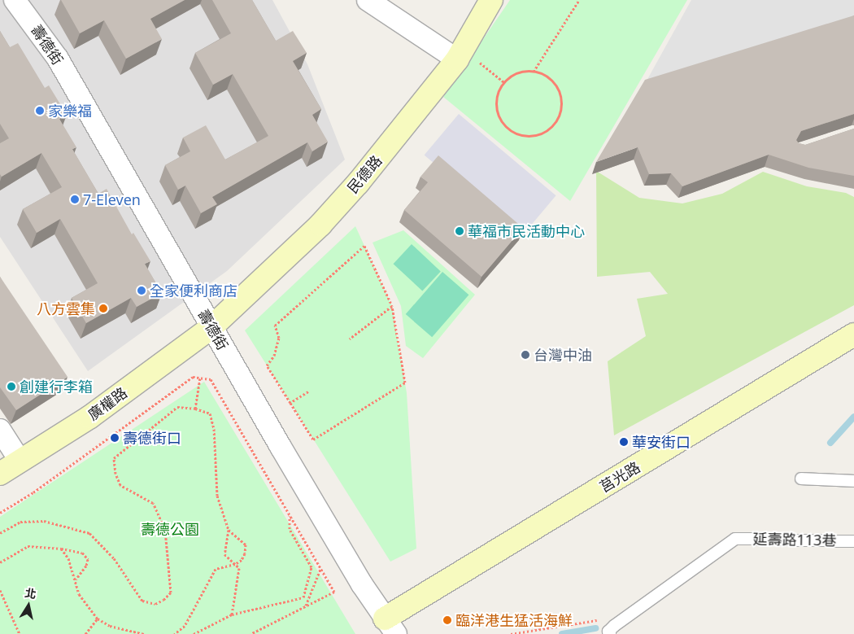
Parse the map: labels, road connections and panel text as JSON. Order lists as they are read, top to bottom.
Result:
{
  "streets": {
    "street": [
      "壽德街",
      "民德路",
      "廣權路",
      "莒光路"
    ],
    "lane": ["延壽路113巷"]
  },
  "crossings": [
    ["壽德街", "民德路"],
    ["壽德街", "廣權路"],
    ["壽德街", "莒光路"],
    ["民德路", "廣權路"]
  ],
  "parks": ["壽德公園"],
  "places": [
    "家樂福",
    "7-Eleven",
    "華福市民活動中心",
    "全家便利商店",
    "八方雲集",
    "台灣中油",
    "創建行李箱",
    "壽德街口",
    "華安街口",
    "臨洋港生猛活海鮮"
  ],
  "north": "top"
}
